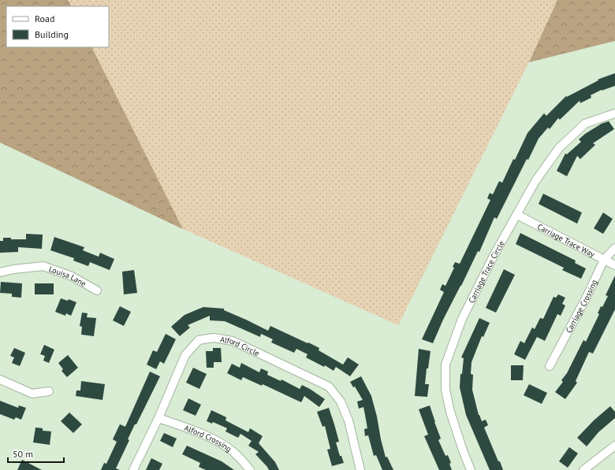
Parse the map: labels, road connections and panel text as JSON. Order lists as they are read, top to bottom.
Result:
{
  "streets": {
    "street": [
      "Carriage Trace Way",
      "Carriage Trace Circle",
      "Louisa Lane",
      "Carriage Crossing",
      "Alford Circle",
      "Alford Crossing"
    ]
  },
  "crossings": [
    ["Carriage Trace Way", "Carriage Trace Circle"],
    ["Carriage Trace Way", "Carriage Crossing"],
    ["Alford Circle", "Alford Crossing"]
  ],
  "legend": ["Road", "Building"],
  "scale_bar": "50 m"
}
